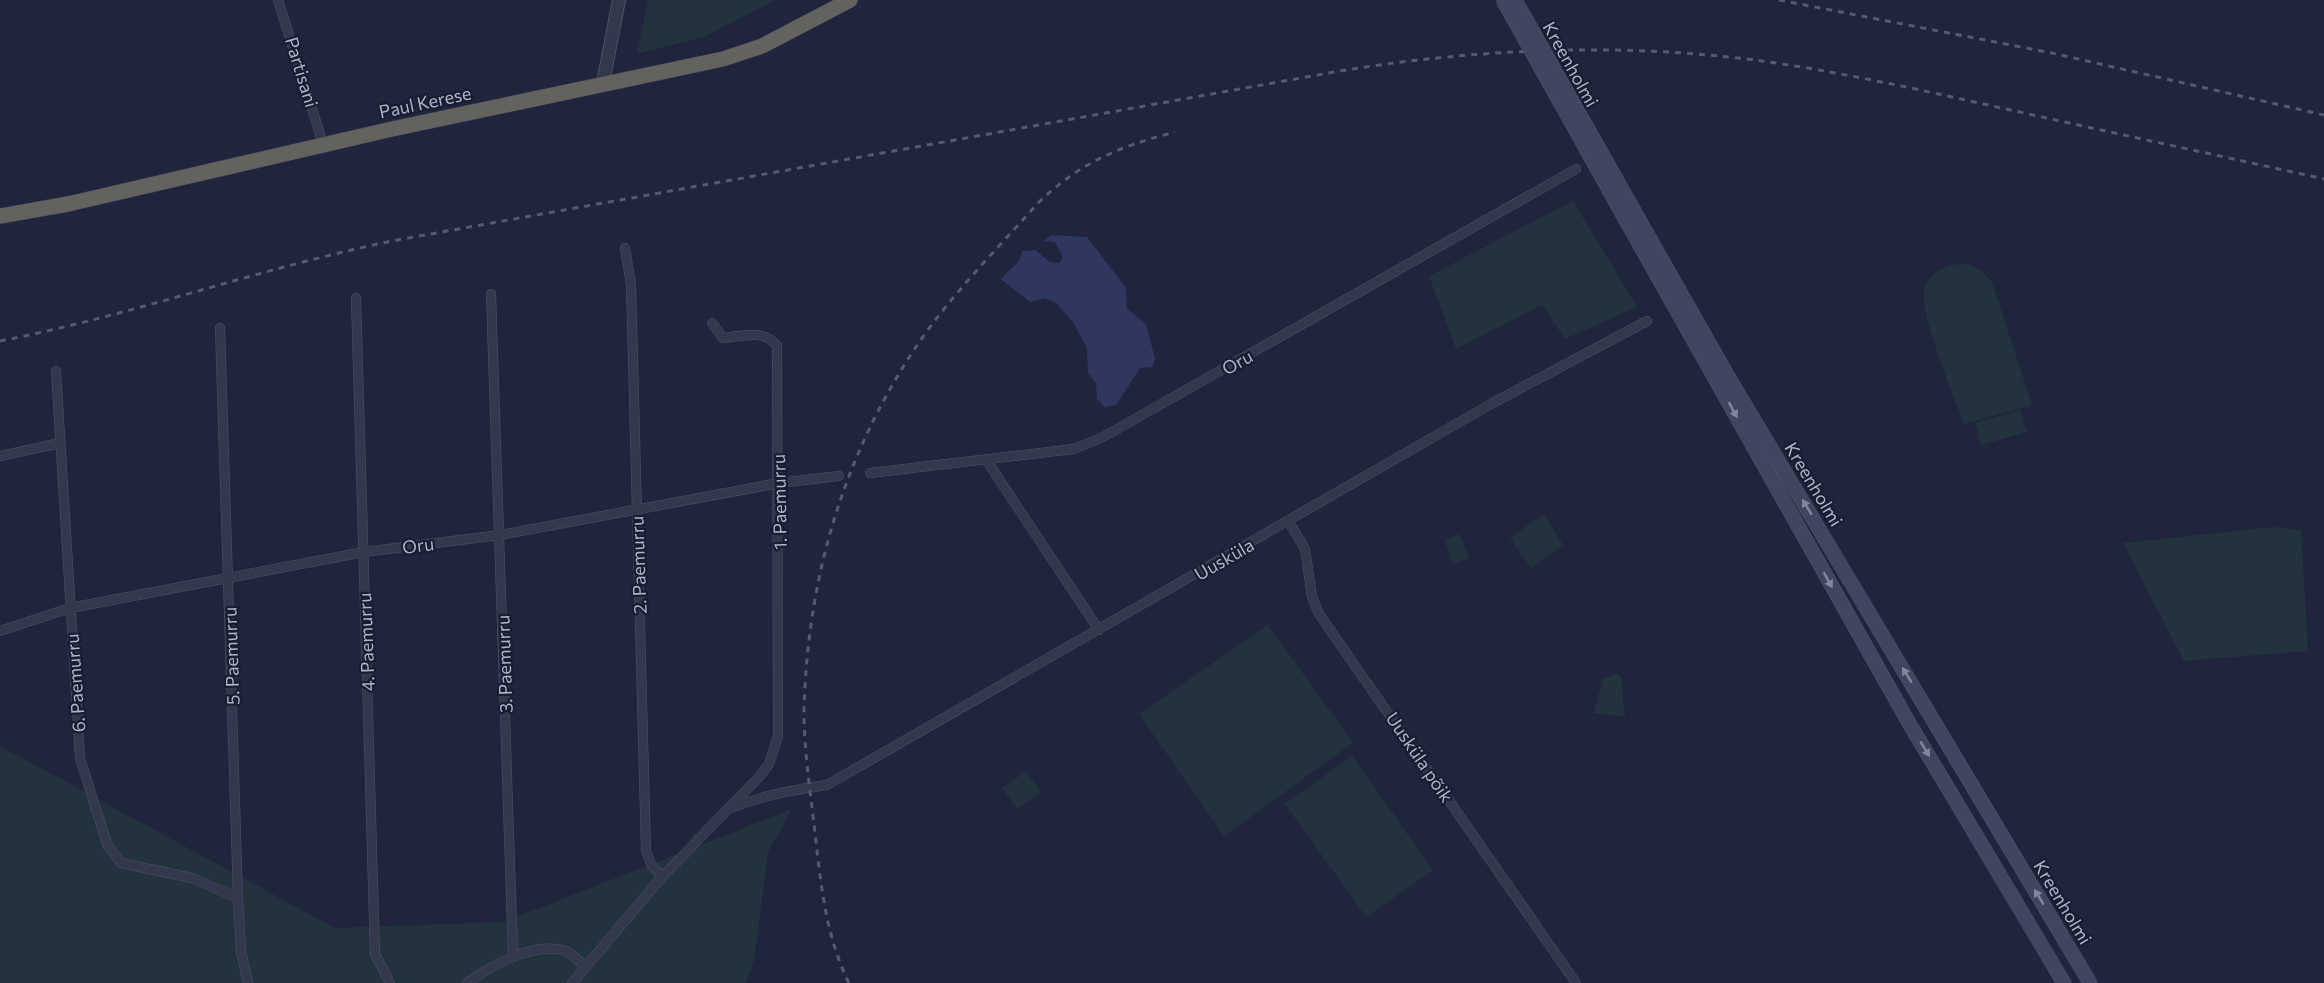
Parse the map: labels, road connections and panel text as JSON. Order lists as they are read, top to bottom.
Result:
{
  "streets": {
    "highway": ["Paul Kerese"],
    "main road": ["Kreenholmi"],
    "street": [
      "Partisani",
      "Oru",
      "1. Paemurru",
      "Uusküla",
      "2. Paemurru",
      "4. Paemurru",
      "5. Paemurru",
      "3. Paemurru",
      "6. Paemurru",
      "Uusküla põik"
    ]
  },
  "crossings": [
    ["Partisani", "Paul Kerese"],
    ["Oru", "1. Paemurru"],
    ["Oru", "2. Paemurru"],
    ["Oru", "4. Paemurru"],
    ["Oru", "5. Paemurru"],
    ["Oru", "3. Paemurru"],
    ["Oru", "6. Paemurru"],
    ["1. Paemurru", "Uusküla"],
    ["Uusküla", "Uusküla põik"],
    ["5. Paemurru", "6. Paemurru"]
  ]
}
